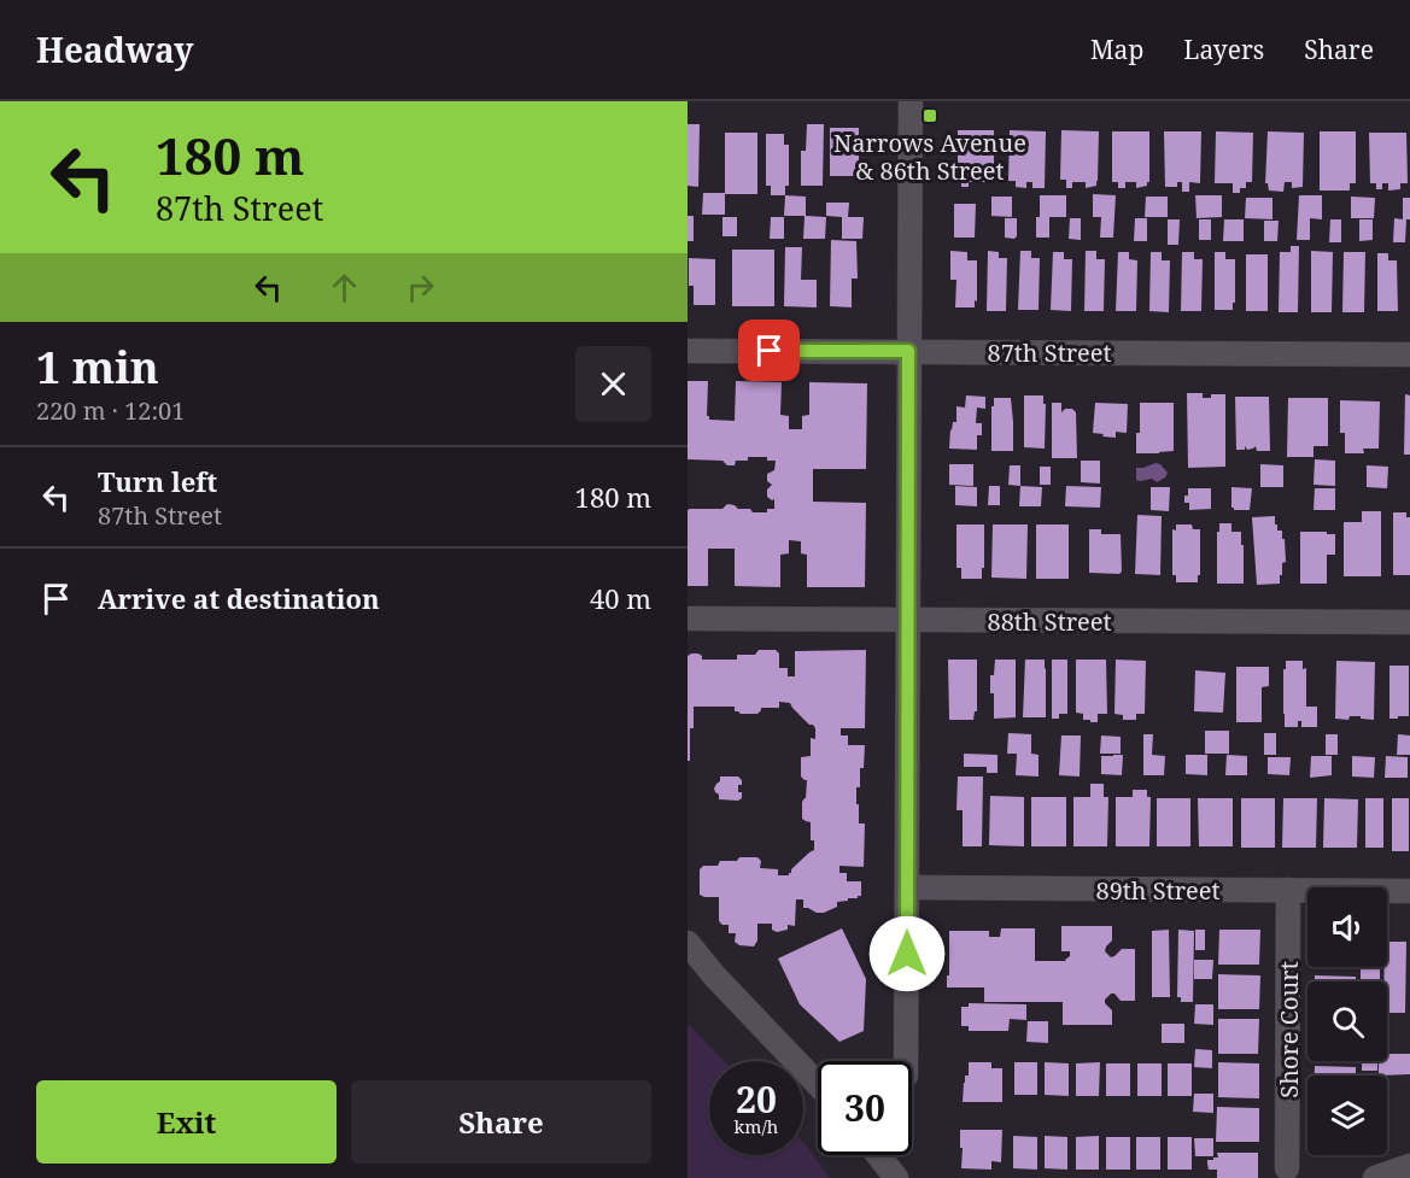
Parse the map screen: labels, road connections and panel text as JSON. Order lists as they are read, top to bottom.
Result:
{
  "streets": {
    "street": [
      "87th Street",
      "88th Street",
      "89th Street",
      "Shore Court"
    ]
  },
  "crossings": [
    ["89th Street", "Shore Court"]
  ],
  "places": {
    "transit": ["Narrows Avenue & 86th Street"]
  },
  "page": {
    "header": "Headway",
    "nav": ["Map", "Layers", "Share"],
    "turn": ["180 m", "87th Street"],
    "heading": ["1 min", "220 m · 12:01"],
    "list": [
      {
        "name": "Turn left",
        "note": "87th Street",
        "value": "180 m"
      },
      {
        "name": "Arrive at destination",
        "value": "40 m"
      }
    ],
    "speed": "20 km/h",
    "limit": "30",
    "buttons": ["Exit", "Share"]
  }
}
